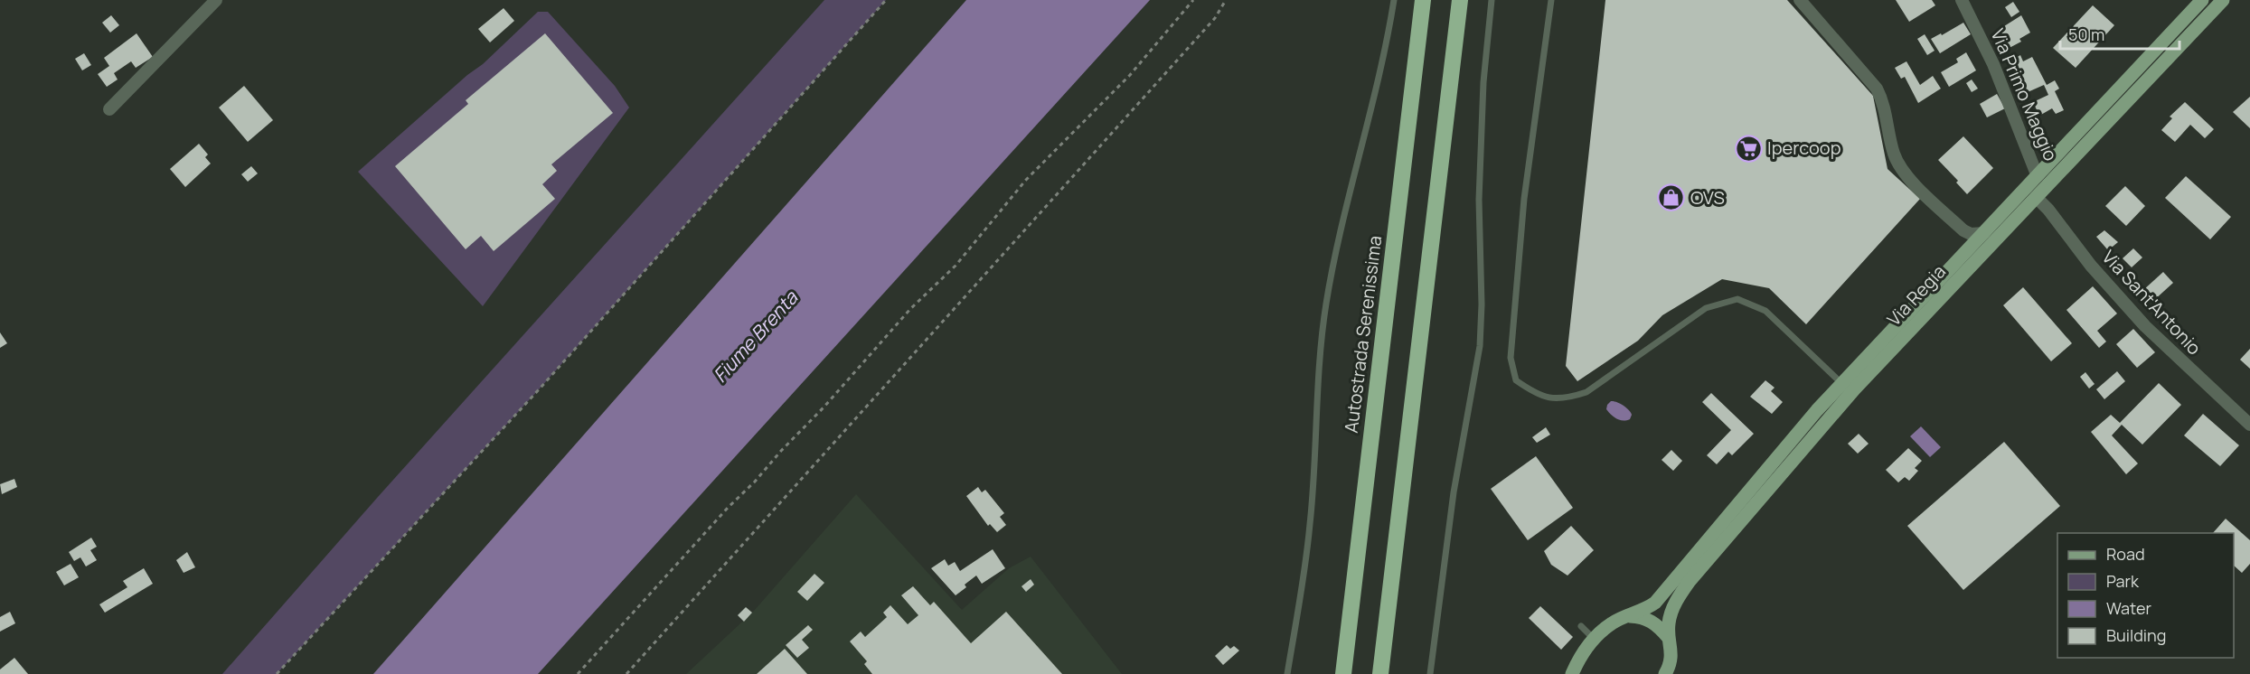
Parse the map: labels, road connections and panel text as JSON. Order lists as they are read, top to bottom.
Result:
{
  "streets": {
    "highway": ["Autostrada Serenissima"],
    "main road": ["Via Regia"],
    "street": ["Via Primo Maggio", "Via Sant'Antonio"]
  },
  "crossings": [
    ["Via Primo Maggio", "Via Regia"],
    ["Via Regia", "Via Sant'Antonio"]
  ],
  "water": ["Fiume Brenta"],
  "places": {
    "supermarket": ["Ipercoop"],
    "shop": ["OVS"]
  },
  "legend": [
    "Road",
    "Park",
    "Water",
    "Building"
  ],
  "scale_bar": "50 m"
}
